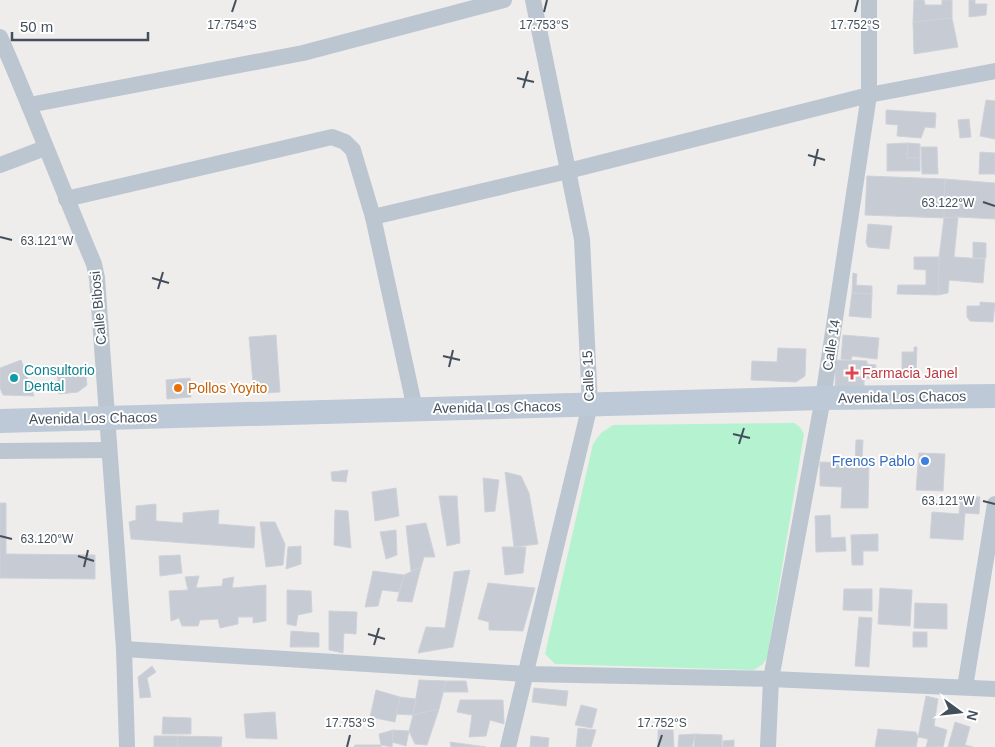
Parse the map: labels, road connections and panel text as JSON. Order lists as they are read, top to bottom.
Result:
{
  "streets": {
    "street": [
      "Calle Bibosi",
      "Calle 14",
      "Calle 15",
      "Avenida Los Chacos"
    ]
  },
  "crossings": [
    ["Calle Bibosi", "Avenida Los Chacos"],
    ["Calle 14", "Avenida Los Chacos"],
    ["Calle 15", "Avenida Los Chacos"]
  ],
  "places": {
    "health": ["Farmacia Janel"],
    "other": ["Consultorio Dental", "Pollos Yoyito", "Frenos Pablo"]
  },
  "scale_bar": "50 m",
  "north": "right",
  "coordinates": [
    "17.754°S",
    "17.753°S",
    "17.752°S",
    "63.122°W",
    "63.121°W",
    "63.120°W"
  ]
}
